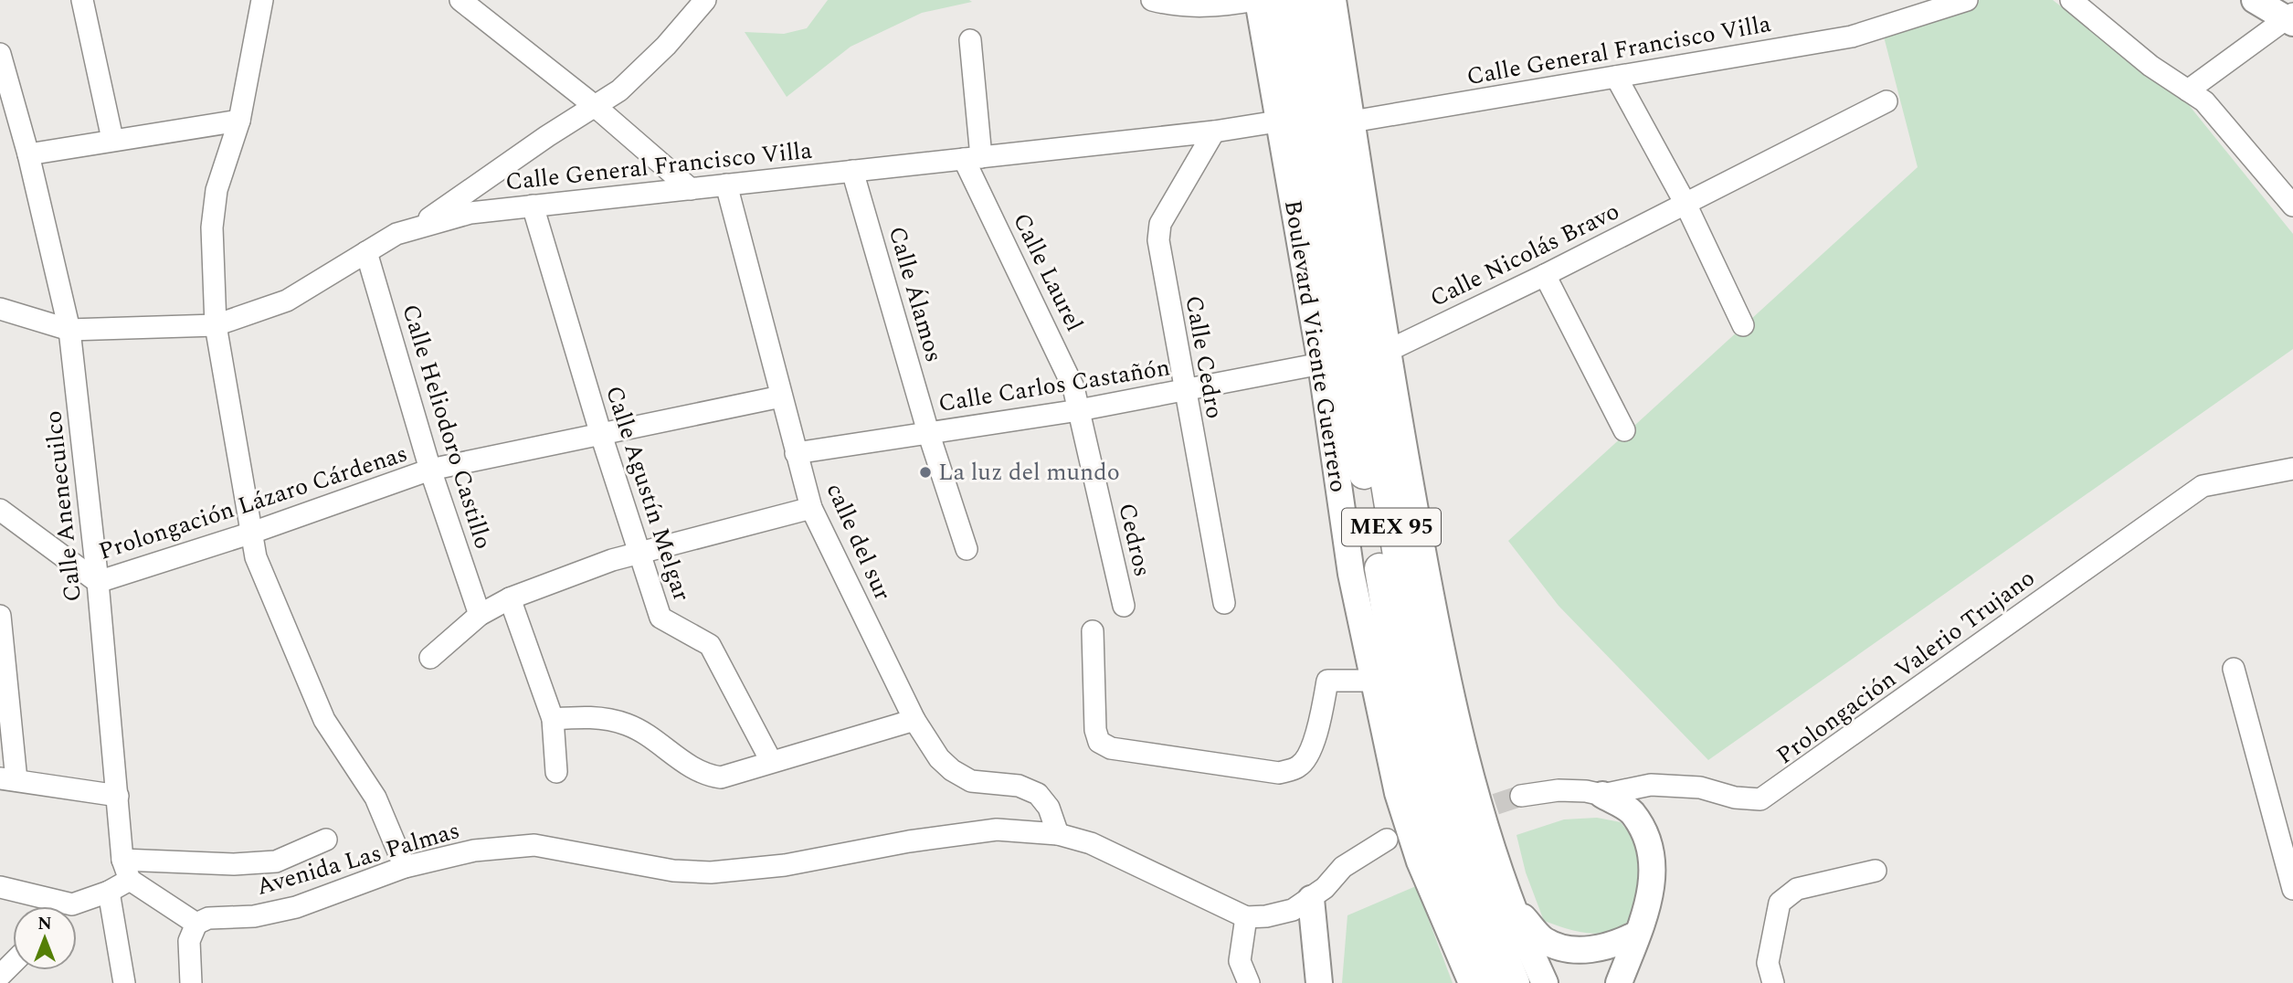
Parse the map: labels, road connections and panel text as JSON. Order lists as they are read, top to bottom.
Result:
{
  "streets": {
    "highway": ["Boulevard Vicente Guerrero", "MEX 95"],
    "street": [
      "Calle General Francisco Villa",
      "Calle Nicolás Bravo",
      "Calle Laurel",
      "Calle Álamos",
      "Calle Cedro",
      "Calle Carlos Castañón",
      "Calle Heliodoro Castillo",
      "Calle Agustín Melgar",
      "Prolongación Lázaro Cárdenas",
      "Calle Anenecuilco",
      "Cedros",
      "calle del sur",
      "Prolongación Valerio Trujano",
      "Avenida Las Palmas"
    ]
  },
  "crossings": [
    ["Calle General Francisco Villa", "Calle Laurel"],
    ["Calle General Francisco Villa", "Calle Álamos"],
    ["Calle General Francisco Villa", "Boulevard Vicente Guerrero"],
    ["Calle General Francisco Villa", "Calle Cedro"],
    ["Calle General Francisco Villa", "Calle Heliodoro Castillo"],
    ["Calle General Francisco Villa", "Calle Agustín Melgar"],
    ["Calle General Francisco Villa", "Calle Anenecuilco"],
    ["Calle General Francisco Villa", "calle del sur"],
    ["Calle Laurel", "Calle Carlos Castañón"],
    ["Calle Laurel", "Cedros"],
    ["Calle Álamos", "Calle Carlos Castañón"],
    ["Boulevard Vicente Guerrero", "Calle Carlos Castañón"],
    ["Calle Cedro", "Calle Carlos Castañón"],
    ["Calle Carlos Castañón", "Cedros"],
    ["Calle Carlos Castañón", "calle del sur"],
    ["Calle Heliodoro Castillo", "Prolongación Lázaro Cárdenas"],
    ["Calle Agustín Melgar", "Prolongación Lázaro Cárdenas"],
    ["Prolongación Lázaro Cárdenas", "Calle Anenecuilco"],
    ["Prolongación Lázaro Cárdenas", "calle del sur"],
    ["calle del sur", "Avenida Las Palmas"]
  ],
  "places": ["La luz del mundo"],
  "north": "top"
}
